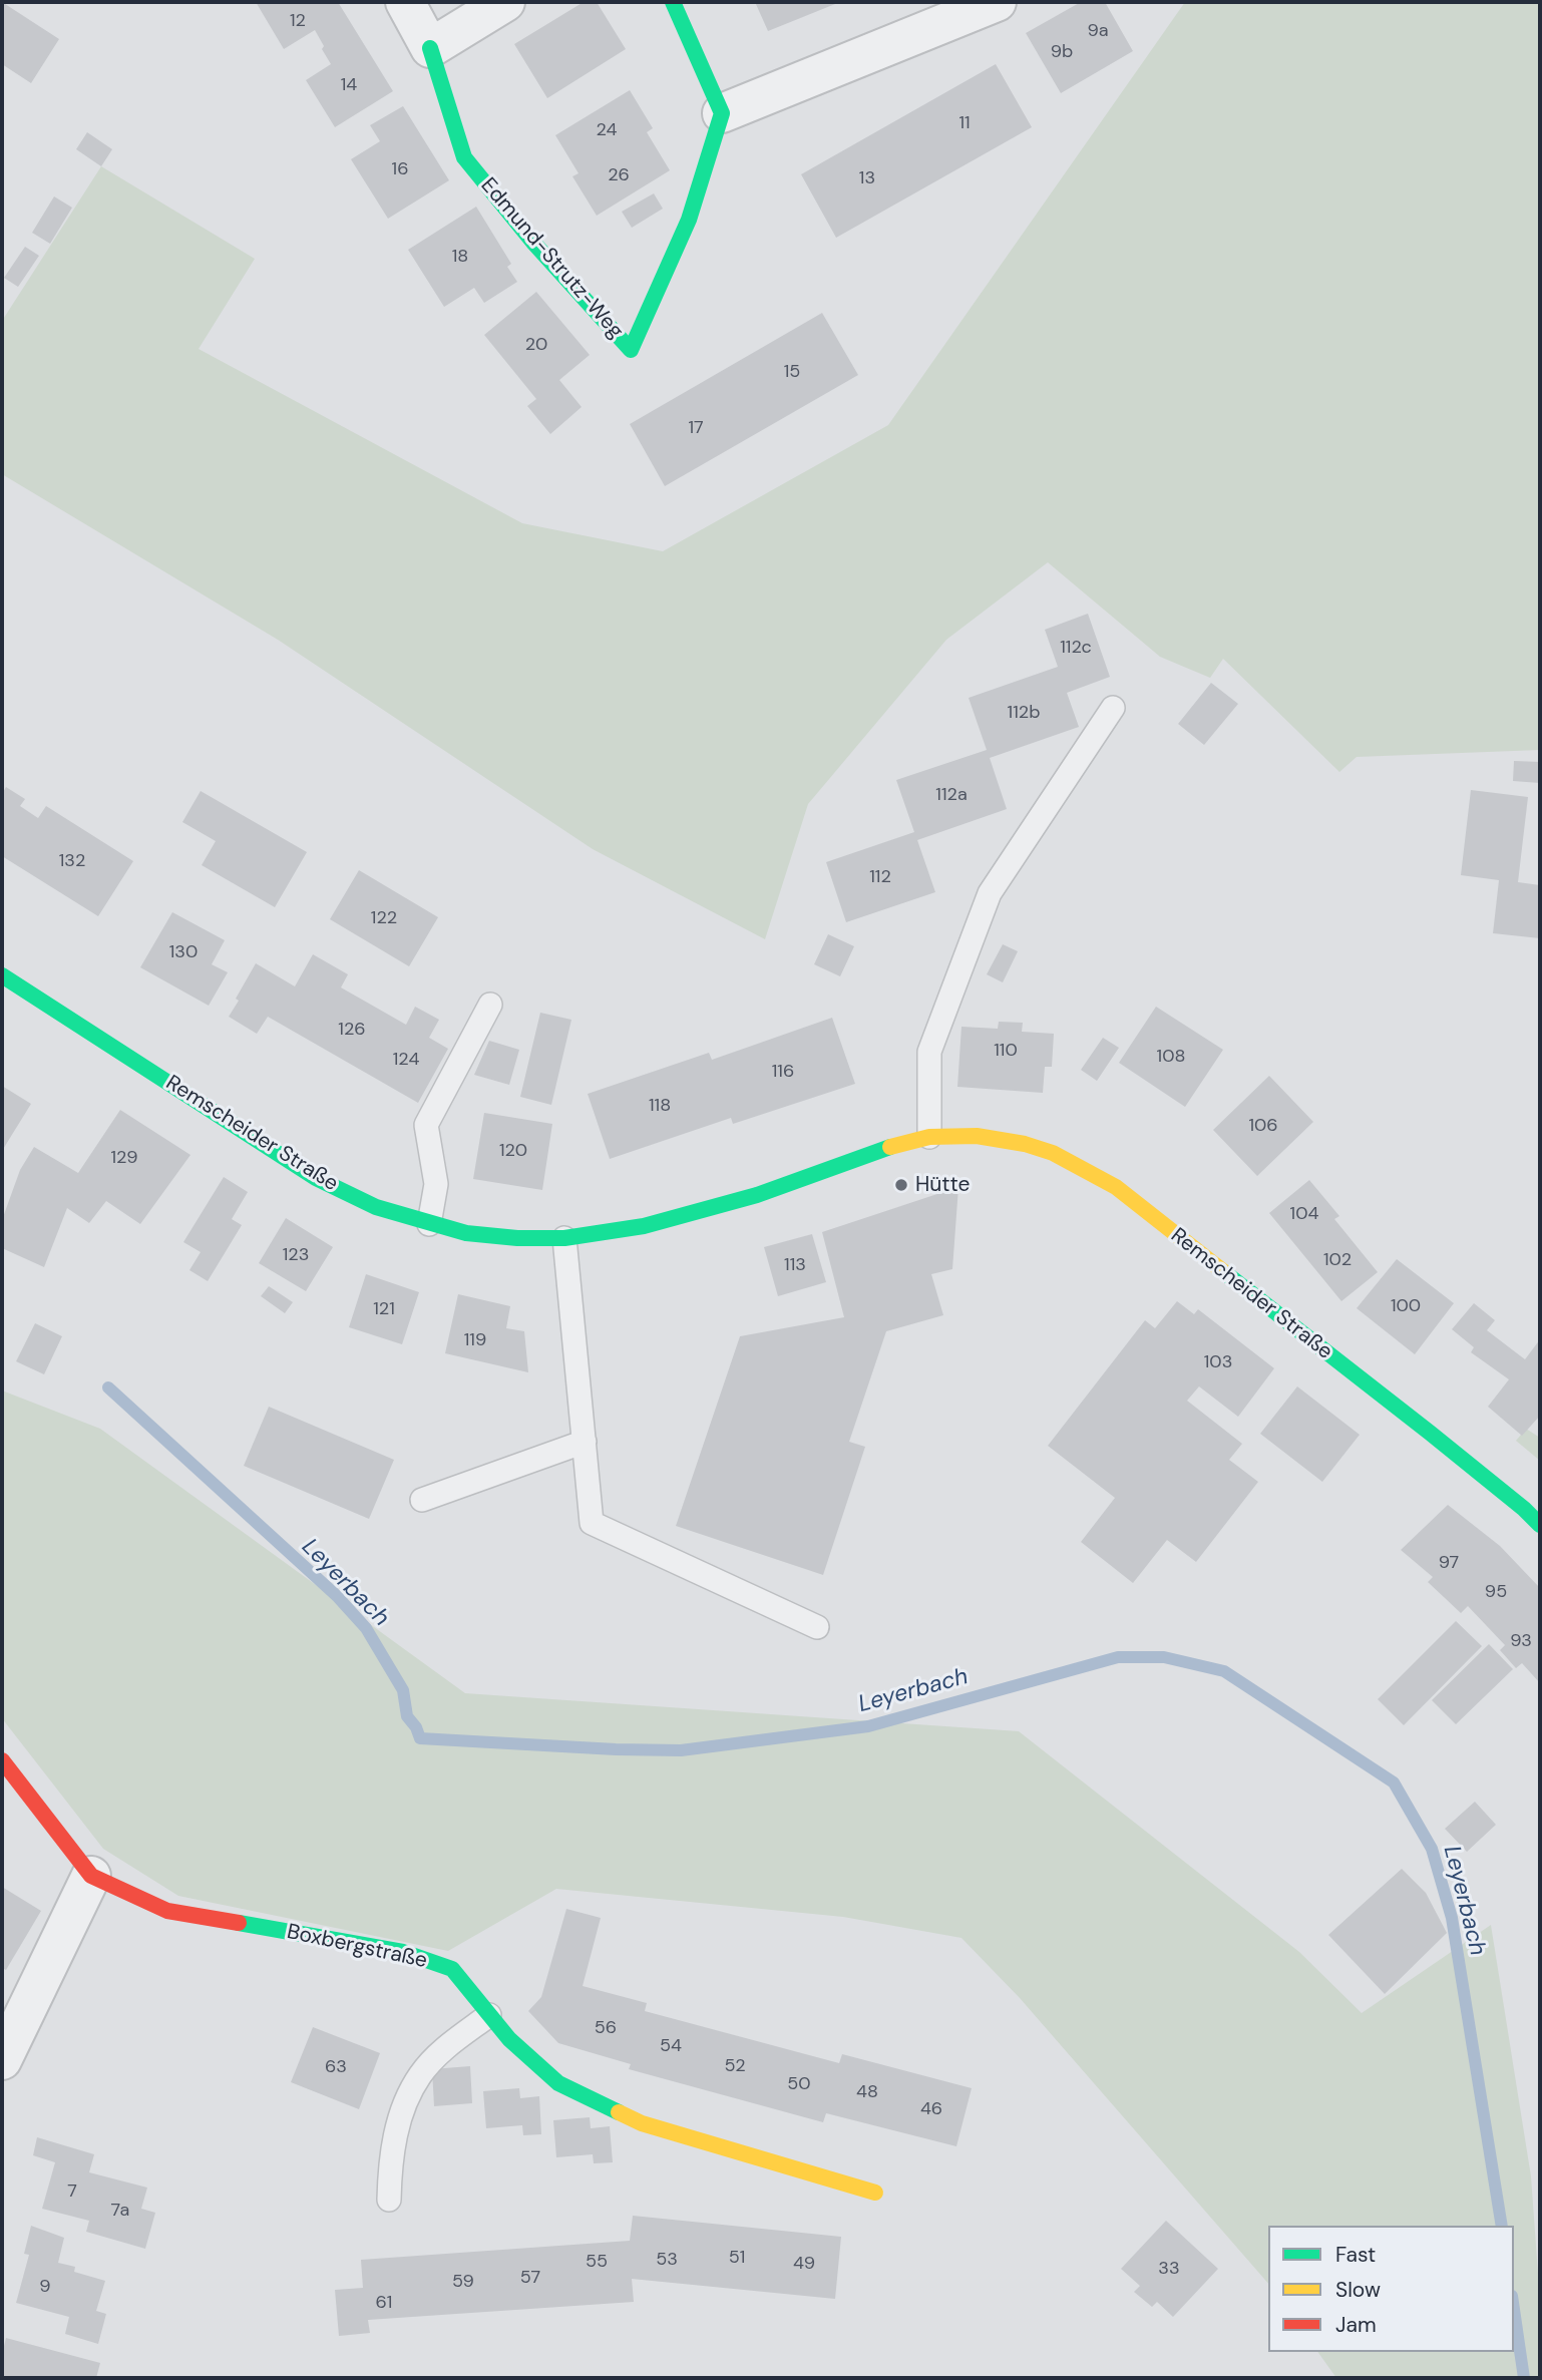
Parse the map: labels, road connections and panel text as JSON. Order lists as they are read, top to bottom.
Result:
{
  "streets": {
    "street": ["Edmund-Strutz-Weg", "Remscheider Straße", "Boxbergstraße"]
  },
  "water": ["Leyerbach"],
  "places": ["Hütte"],
  "house_numbers": [
    "12",
    "9a",
    "9b",
    "14",
    "11",
    "24",
    "16",
    "26",
    "13",
    "18",
    "20",
    "15",
    "17",
    "112c",
    "112b",
    "112a",
    "132",
    "112",
    "122",
    "130",
    "126",
    "110",
    "108",
    "124",
    "116",
    "118",
    "106",
    "120",
    "129",
    "104",
    "123",
    "102",
    "113",
    "100",
    "121",
    "119",
    "103",
    "97",
    "95",
    "93",
    "56",
    "54",
    "52",
    "63",
    "50",
    "48",
    "46",
    "7",
    "7a",
    "51",
    "53",
    "55",
    "49",
    "33",
    "57",
    "59",
    "9",
    "61"
  ],
  "legend": ["Fast", "Slow", "Jam"]
}
